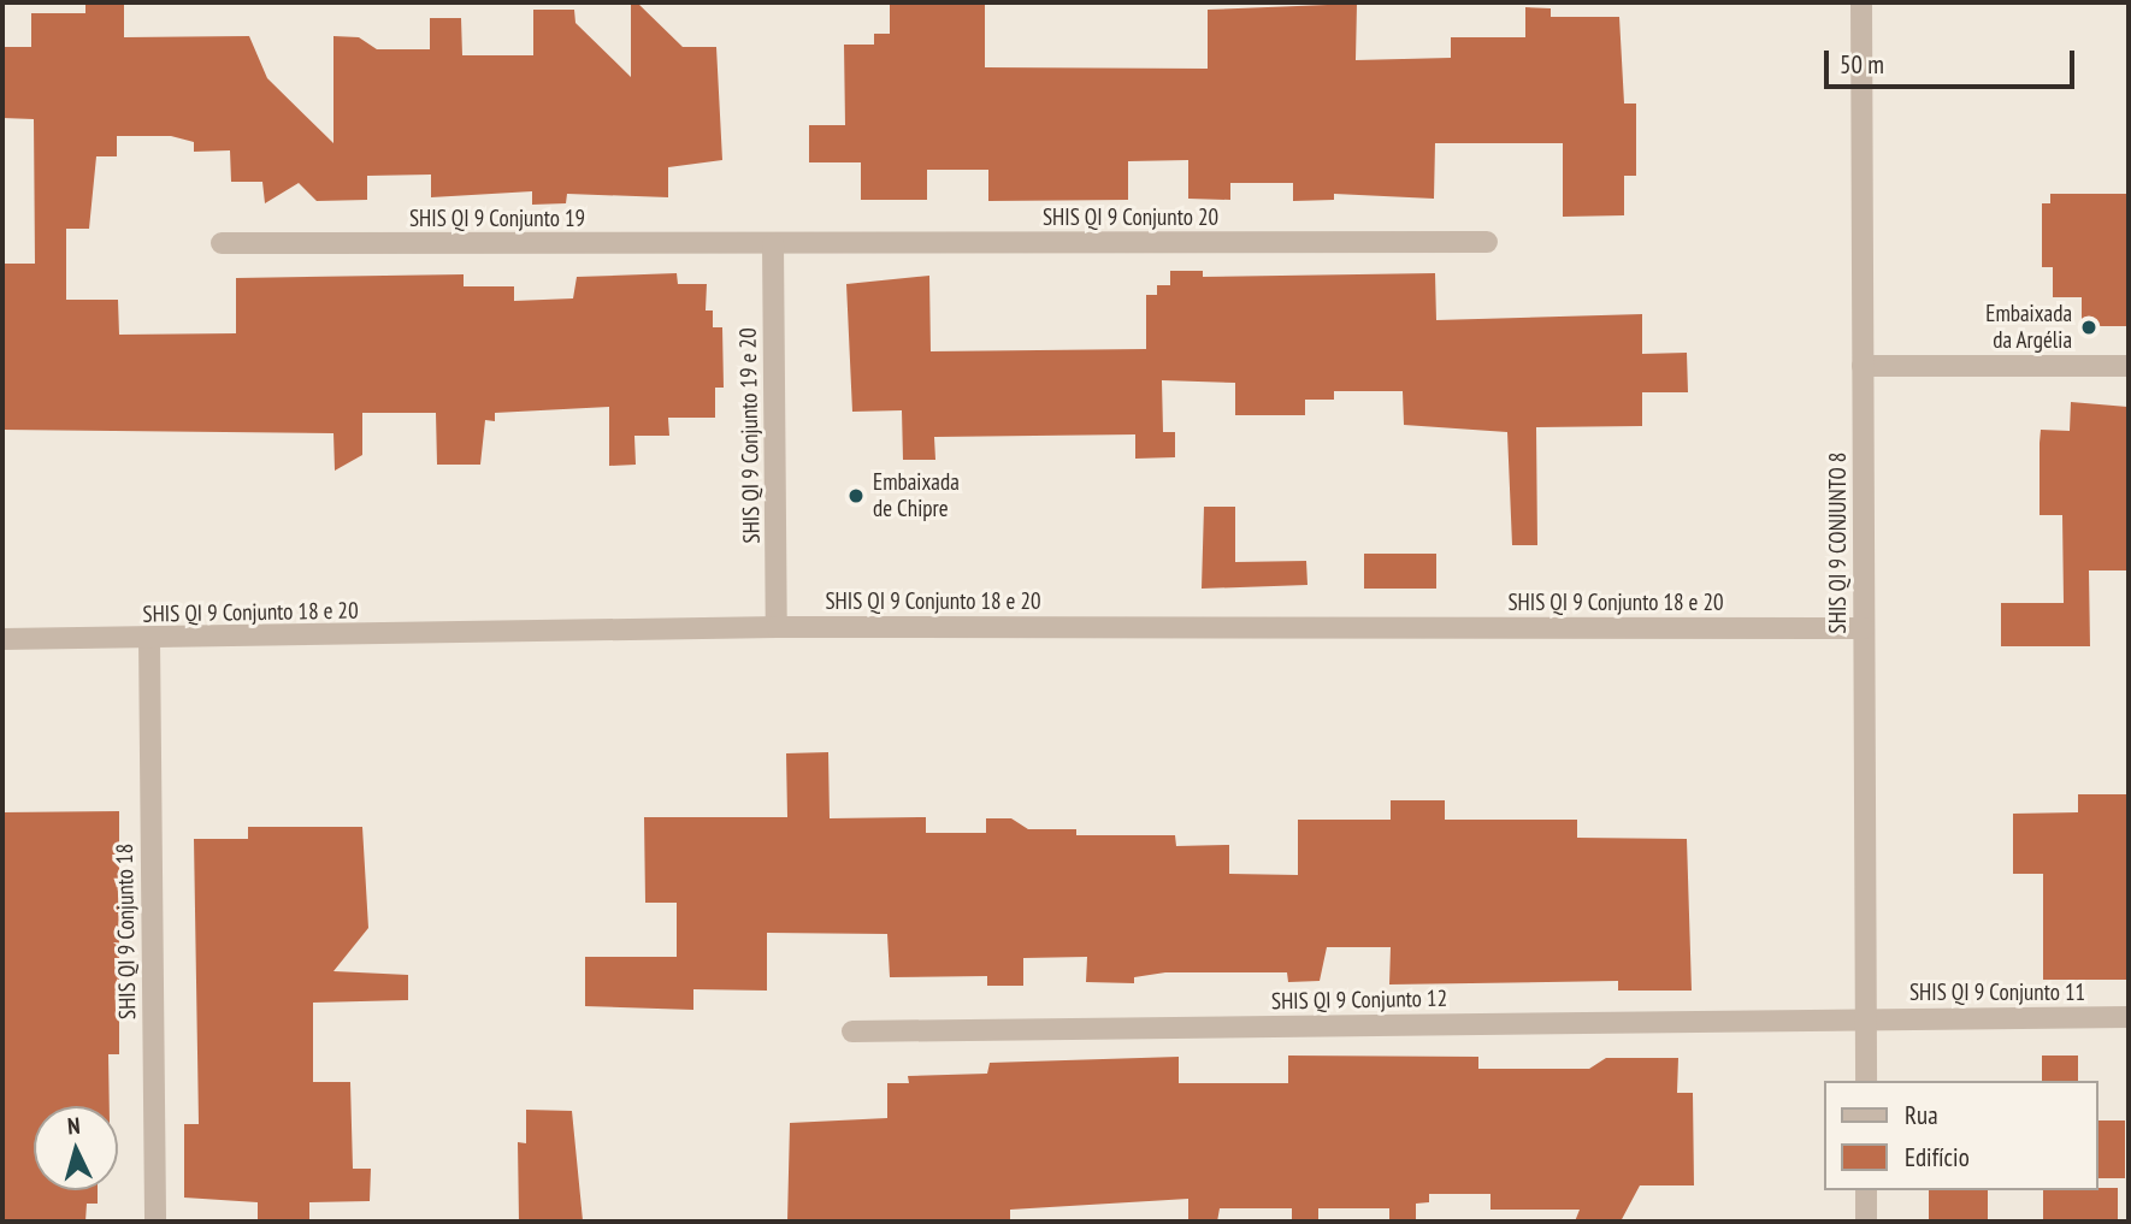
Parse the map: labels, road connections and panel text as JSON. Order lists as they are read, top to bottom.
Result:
{
  "streets": {
    "street": [
      "SHIS QI 9 Conjunto 20",
      "SHIS QI 9 Conjunto 19",
      "SHIS QI 9 Conjunto 19 e 20",
      "SHIS QI 9 CONJUNTO 8",
      "SHIS QI 9 Conjunto 18 e 20",
      "SHIS QI 9 Conjunto 18",
      "SHIS QI 9 Conjunto 11",
      "SHIS QI 9 Conjunto 12"
    ]
  },
  "crossings": [
    ["SHIS QI 9 Conjunto 20", "SHIS QI 9 Conjunto 19"],
    ["SHIS QI 9 Conjunto 20", "SHIS QI 9 Conjunto 19 e 20"],
    ["SHIS QI 9 Conjunto 19", "SHIS QI 9 Conjunto 19 e 20"],
    ["SHIS QI 9 Conjunto 19 e 20", "SHIS QI 9 Conjunto 18 e 20"],
    ["SHIS QI 9 CONJUNTO 8", "SHIS QI 9 Conjunto 18 e 20"],
    ["SHIS QI 9 CONJUNTO 8", "SHIS QI 9 Conjunto 11"],
    ["SHIS QI 9 CONJUNTO 8", "SHIS QI 9 Conjunto 12"],
    ["SHIS QI 9 Conjunto 18 e 20", "SHIS QI 9 Conjunto 18"],
    ["SHIS QI 9 Conjunto 11", "SHIS QI 9 Conjunto 12"]
  ],
  "places": ["Embaixada da Argélia", "Embaixada de Chipre"],
  "legend": ["Rua", "Edifício"],
  "scale_bar": "50 m",
  "north": "top"
}
